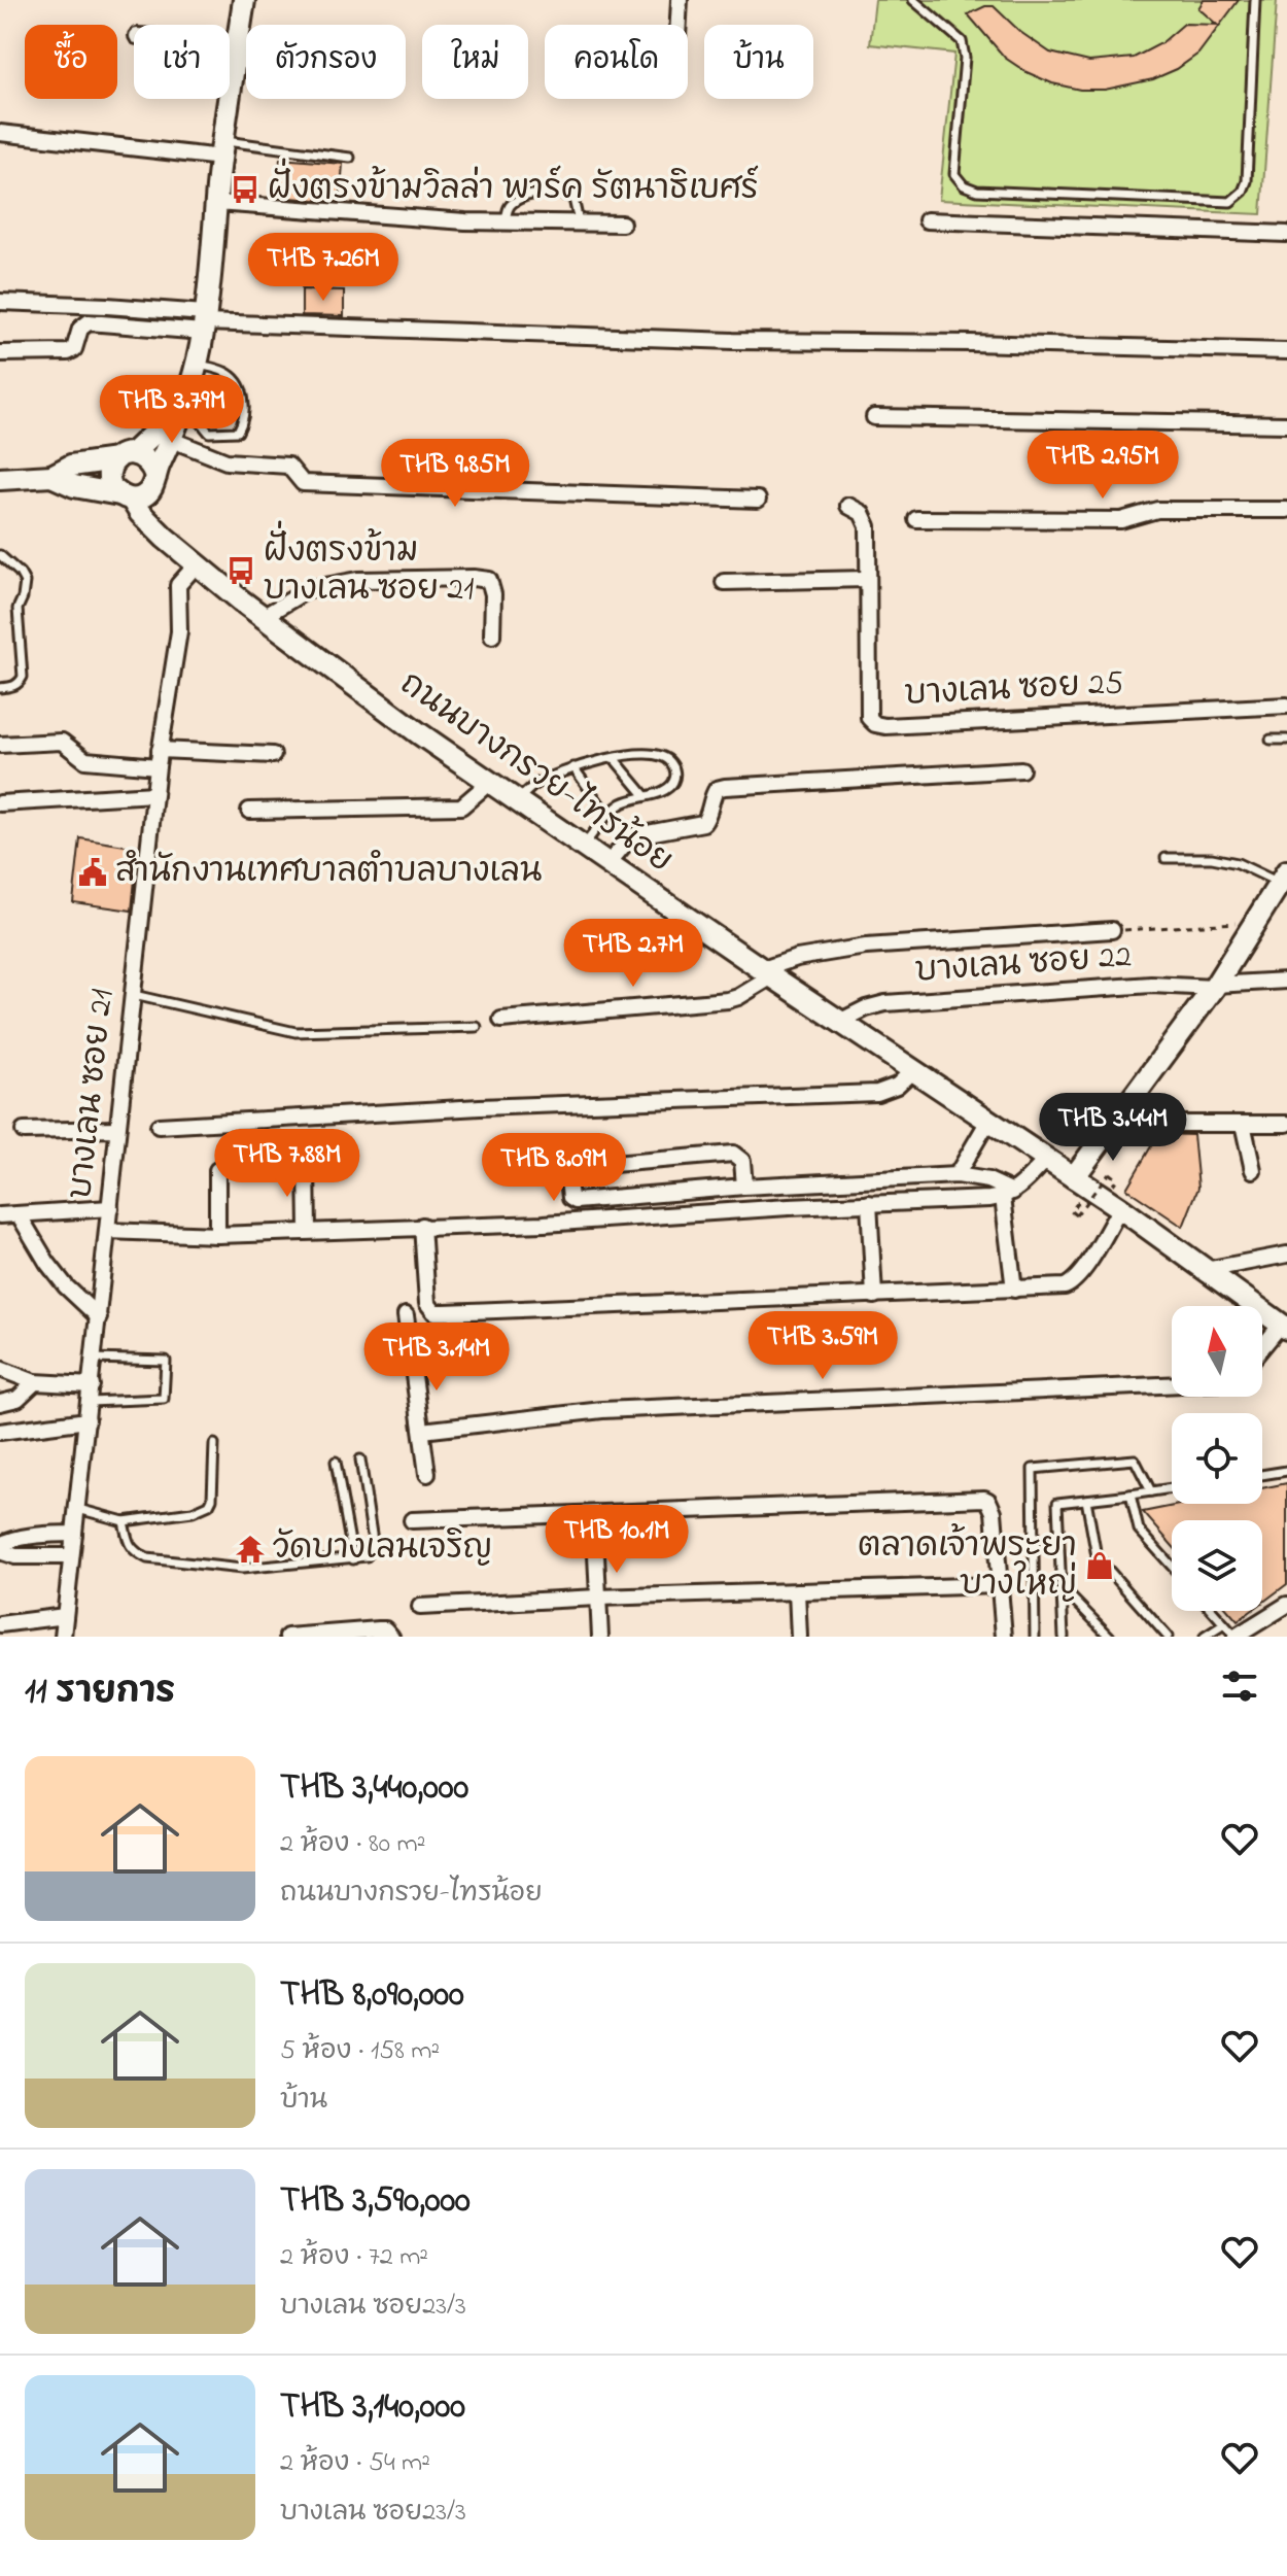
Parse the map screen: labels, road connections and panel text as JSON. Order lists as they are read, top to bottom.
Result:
{
  "streets": {
    "main road": ["ถนนบางกรวย-ไทรน้อย"],
    "street": ["บางเลน ซอย 25", "บางเลน ซอย 22", "บางเลน ซอย 21"]
  },
  "crossings": [
    ["ถนนบางกรวย-ไทรน้อย", "บางเลน ซอย 22"],
    ["ถนนบางกรวย-ไทรน้อย", "บางเลน ซอย 21"]
  ],
  "places": {
    "bus stop": ["ฝั่งตรงข้ามวิลล่า พาร์ค รัตนาธิเบศร์", "ฝั่งตรงข้าม บางเลน ซอย 21"],
    "public building": ["สำนักงานเทศบาลตำบลบางเลน"],
    "temple": ["วัดบางเลนเจริญ"],
    "shop": ["ตลาดเจ้าพระยา บางใหญ่"]
  },
  "north": "top",
  "page": {
    "chip": [
      "ซื้อ",
      "เช่า",
      "ตัวกรอง",
      "ใหม่",
      "คอนโด",
      "บ้าน"
    ],
    "price": [
      "THB 7.26M",
      "THB 3.79M",
      "THB 2.95M",
      "THB 9.85M",
      "THB 2.7M",
      "THB 3.44M",
      "THB 7.88M",
      "THB 8.09M",
      "THB 3.59M",
      "THB 3.14M",
      "THB 10.1M"
    ],
    "heading": "11 รายการ",
    "list": [
      {
        "name": "THB 3,440,000",
        "note": "2 ห้อง · 80 m² · ถนนบางกรวย-ไทรน้อย"
      },
      {
        "name": "THB 8,090,000",
        "note": "5 ห้อง · 158 m² · บ้าน"
      },
      {
        "name": "THB 3,590,000",
        "note": "2 ห้อง · 72 m² · บางเลน ซอย23/3"
      },
      {
        "name": "THB 3,140,000",
        "note": "2 ห้อง · 54 m² · บางเลน ซอย23/3"
      }
    ]
  }
}
